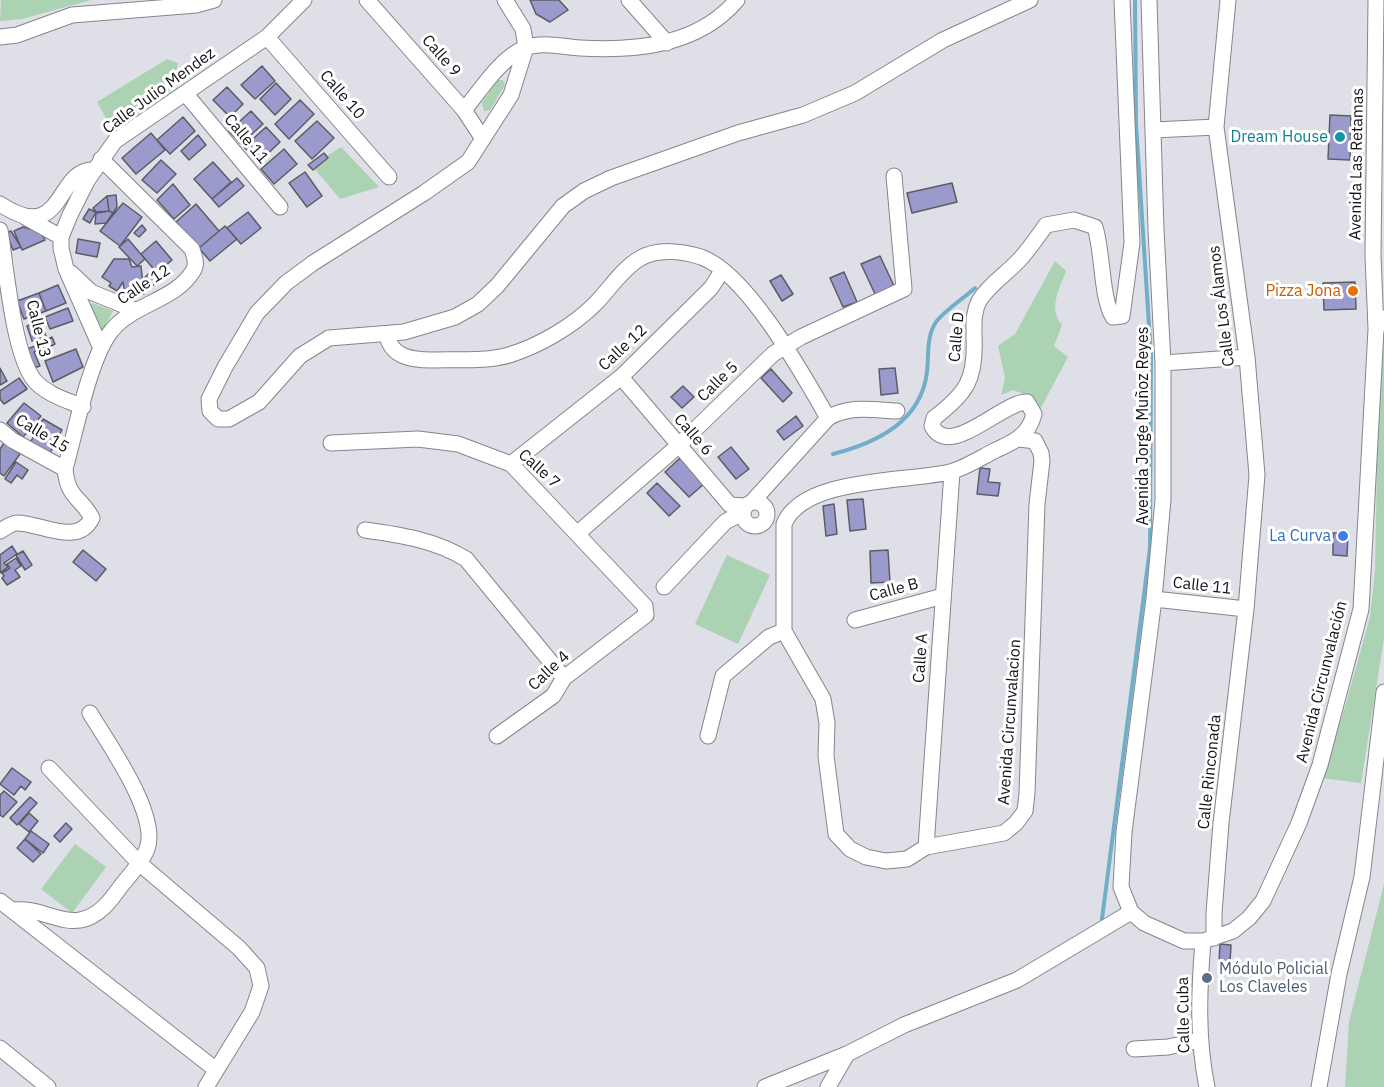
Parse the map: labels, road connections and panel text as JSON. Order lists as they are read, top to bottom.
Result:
{
  "streets": {
    "street": [
      "Calle 9",
      "Calle Julio Mendez",
      "Calle 10",
      "Calle 11",
      "Avenida Las Retamas",
      "Calle 12",
      "Calle Los Álamos",
      "Calle 13",
      "Calle D",
      "Calle 5",
      "Avenida Jorge Muñoz Reyes",
      "Calle 15",
      "Calle 6",
      "Calle 7",
      "Calle B",
      "Calle A",
      "Calle 4",
      "Avenida Circunvalación",
      "Avenida Circunvalacion",
      "Calle Rinconada",
      "Calle Cuba"
    ]
  },
  "crossings": [
    ["Calle Julio Mendez", "Calle 10"],
    ["Calle Julio Mendez", "Calle 11"],
    ["Calle Julio Mendez", "Calle 12"],
    ["Calle 11", "Calle Los Álamos"],
    ["Calle 11", "Avenida Jorge Muñoz Reyes"],
    ["Calle 11", "Calle Rinconada"],
    ["Avenida Las Retamas", "Avenida Circunvalación"],
    ["Calle 12", "Calle 13"],
    ["Calle 12", "Calle 15"],
    ["Calle 12", "Calle 6"],
    ["Calle 12", "Calle 7"],
    ["Calle Los Álamos", "Calle Rinconada"],
    ["Calle D", "Avenida Circunvalacion"],
    ["Calle 5", "Calle 6"],
    ["Calle 5", "Calle 7"],
    ["Calle 7", "Calle 4"],
    ["Calle B", "Calle A"],
    ["Calle A", "Avenida Circunvalacion"],
    ["Avenida Circunvalación", "Calle Rinconada"],
    ["Avenida Circunvalación", "Calle Cuba"],
    ["Calle Rinconada", "Calle Cuba"]
  ],
  "places": [
    "Dream House",
    "Pizza Jona",
    "La Curva",
    "Módulo Policial Los Claveles"
  ]
}
